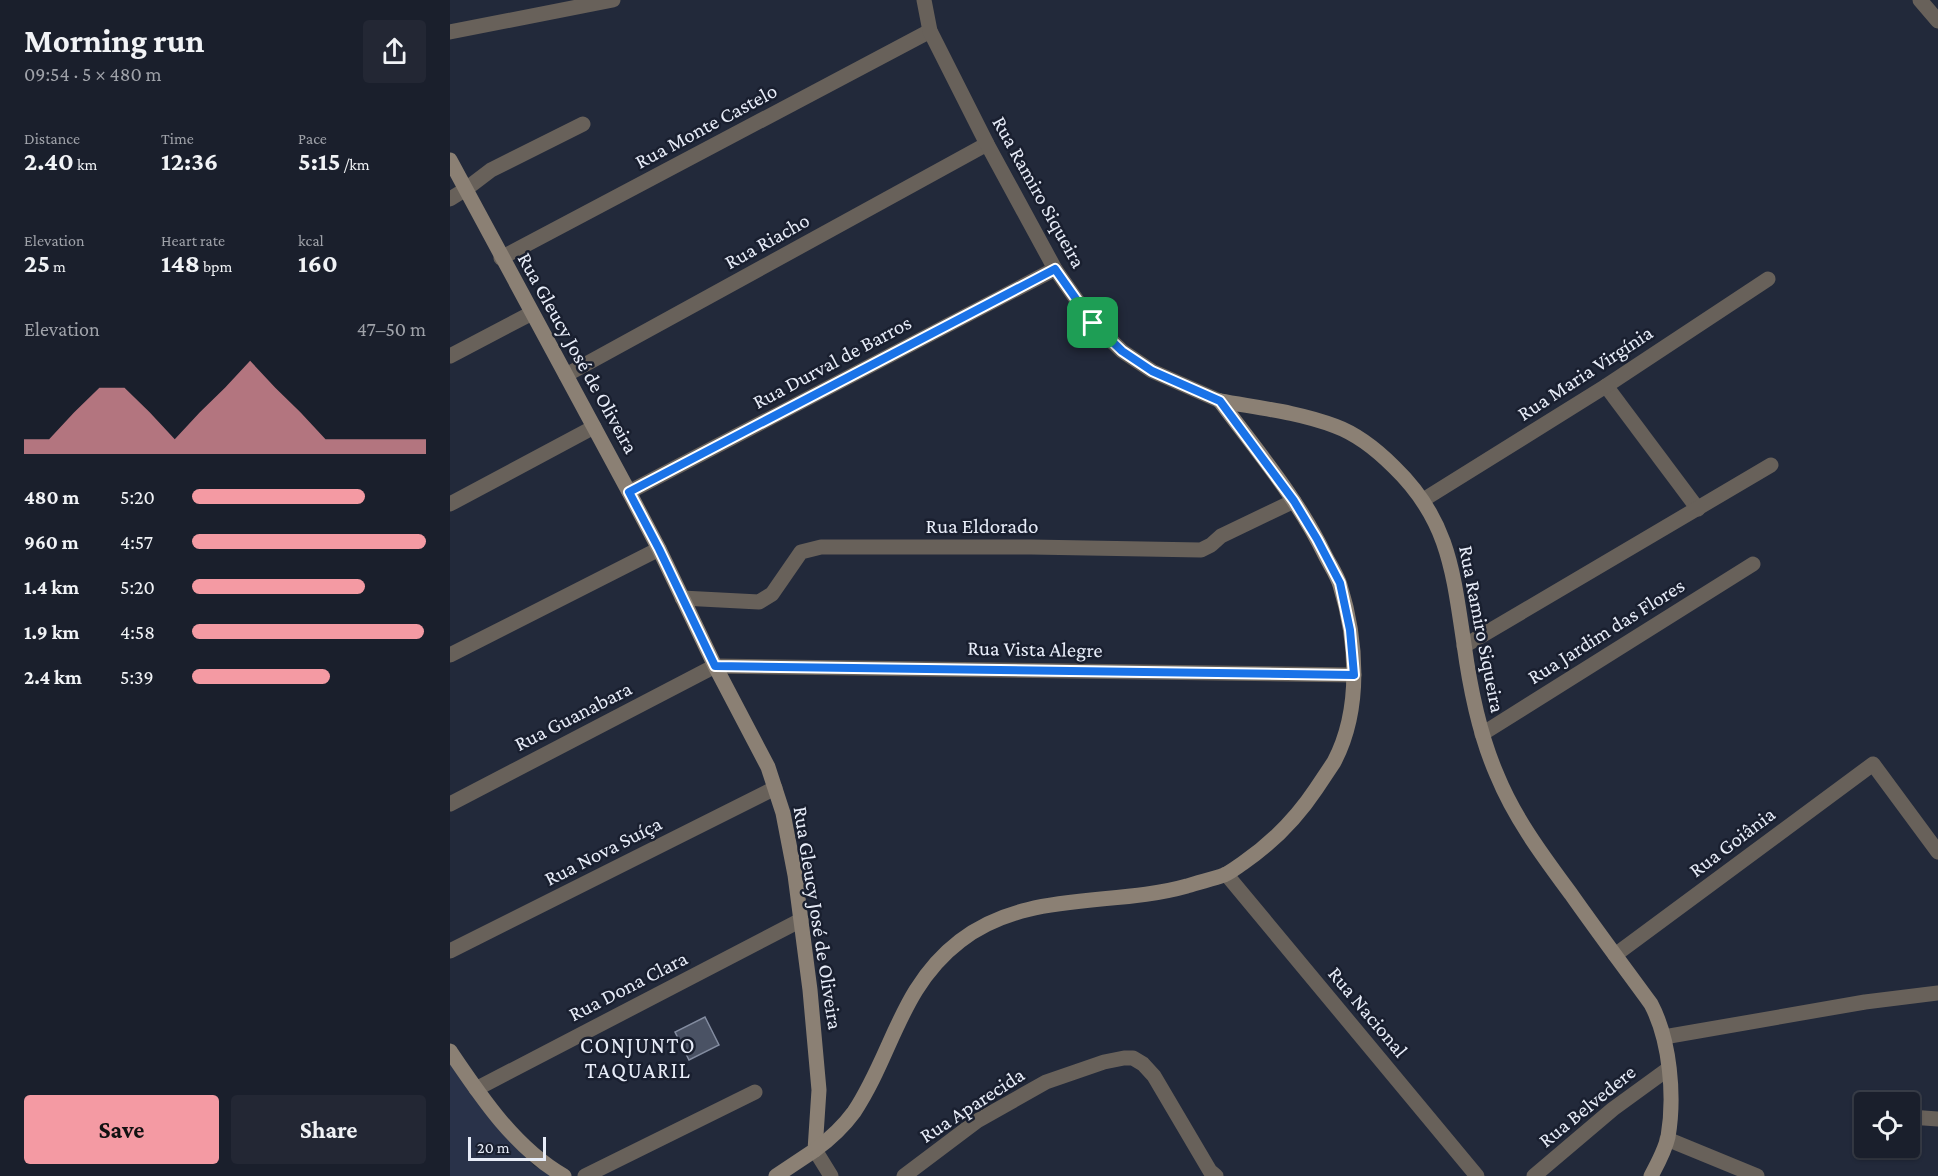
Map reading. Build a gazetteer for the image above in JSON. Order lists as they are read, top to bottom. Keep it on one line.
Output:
{"streets":{"street":["Rua Monte Castelo","Rua Ramiro Siqueira","Rua Riacho","Rua Gleucy José de Oliveira","Rua Durval de Barros","Rua Maria Virgínia","Rua Eldorado","Rua Jardim das Flores","Rua Vista Alegre","Rua Guanabara","Rua Goiânia","Rua Nova Suíça","Rua Dona Clara","Rua Nacional","Rua Aparecida","Rua Belvedere"]},"crossings":[["Rua Monte Castelo","Rua Ramiro Siqueira"],["Rua Monte Castelo","Rua Gleucy José de Oliveira"],["Rua Ramiro Siqueira","Rua Riacho"],["Rua Ramiro Siqueira","Rua Durval de Barros"],["Rua Ramiro Siqueira","Rua Maria Virgínia"],["Rua Ramiro Siqueira","Rua Jardim das Flores"],["Rua Ramiro Siqueira","Rua Goiânia"],["Rua Ramiro Siqueira","Rua Belvedere"],["Rua Riacho","Rua Gleucy José de Oliveira"],["Rua Gleucy José de Oliveira","Rua Durval de Barros"],["Rua Gleucy José de Oliveira","Rua Eldorado"],["Rua Gleucy José de Oliveira","Rua Vista Alegre"],["Rua Gleucy José de Oliveira","Rua Guanabara"],["Rua Gleucy José de Oliveira","Rua Nova Suíça"],["Rua Gleucy José de Oliveira","Rua Dona Clara"],["Rua Vista Alegre","Rua Guanabara"]],"districts":["CONJUNTO TAQUARIL"],"scale_bar":"20 m","page":{"heading":["Morning run","09:54 · 5 × 480 m"],"stats":[["Distance","2.40 km"],["Time","12:36"],["Pace","5:15 /km"],["Elevation","25 m"],["Heart rate","148 bpm"],["kcal","160"]],"chart":["Elevation","47–50 m"],"list":[{"name":"480 m","note":"5:20"},{"name":"960 m","note":"4:57"},{"name":"1.4 km","note":"5:20"},{"name":"1.9 km","note":"4:58"},{"name":"2.4 km","note":"5:39"}],"buttons":["Save","Share"],"scale":"20 m"}}
